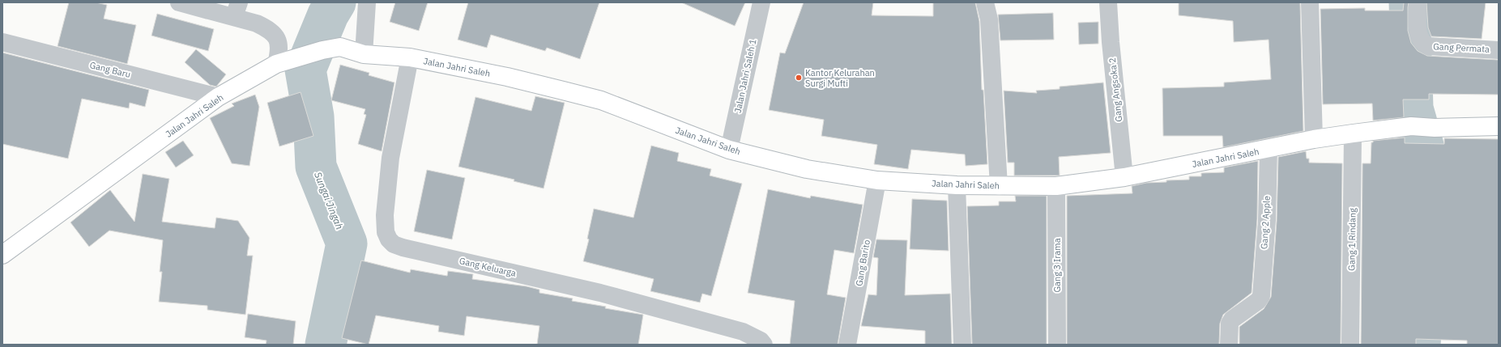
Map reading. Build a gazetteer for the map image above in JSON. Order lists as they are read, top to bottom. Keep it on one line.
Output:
{"streets":{"street":["Gang Permata","Jalan Jahri Saleh","Gang Baru","Jalan Jahri Saleh 1","Gang Angsoka 2","Gang 2 Apple","Gang 1 Rindang","Gang Barito","Gang 3 Irama","Gang Keluarga"]},"crossings":[["Jalan Jahri Saleh","Gang Baru"],["Jalan Jahri Saleh","Jalan Jahri Saleh 1"],["Jalan Jahri Saleh","Gang Angsoka 2"],["Jalan Jahri Saleh","Gang 2 Apple"],["Jalan Jahri Saleh","Gang 1 Rindang"],["Jalan Jahri Saleh","Gang Barito"],["Jalan Jahri Saleh","Gang 3 Irama"],["Jalan Jahri Saleh","Gang Keluarga"]],"water":["Sungai Jingah"],"places":["Kantor Kelurahan Surgi Mufti"]}
